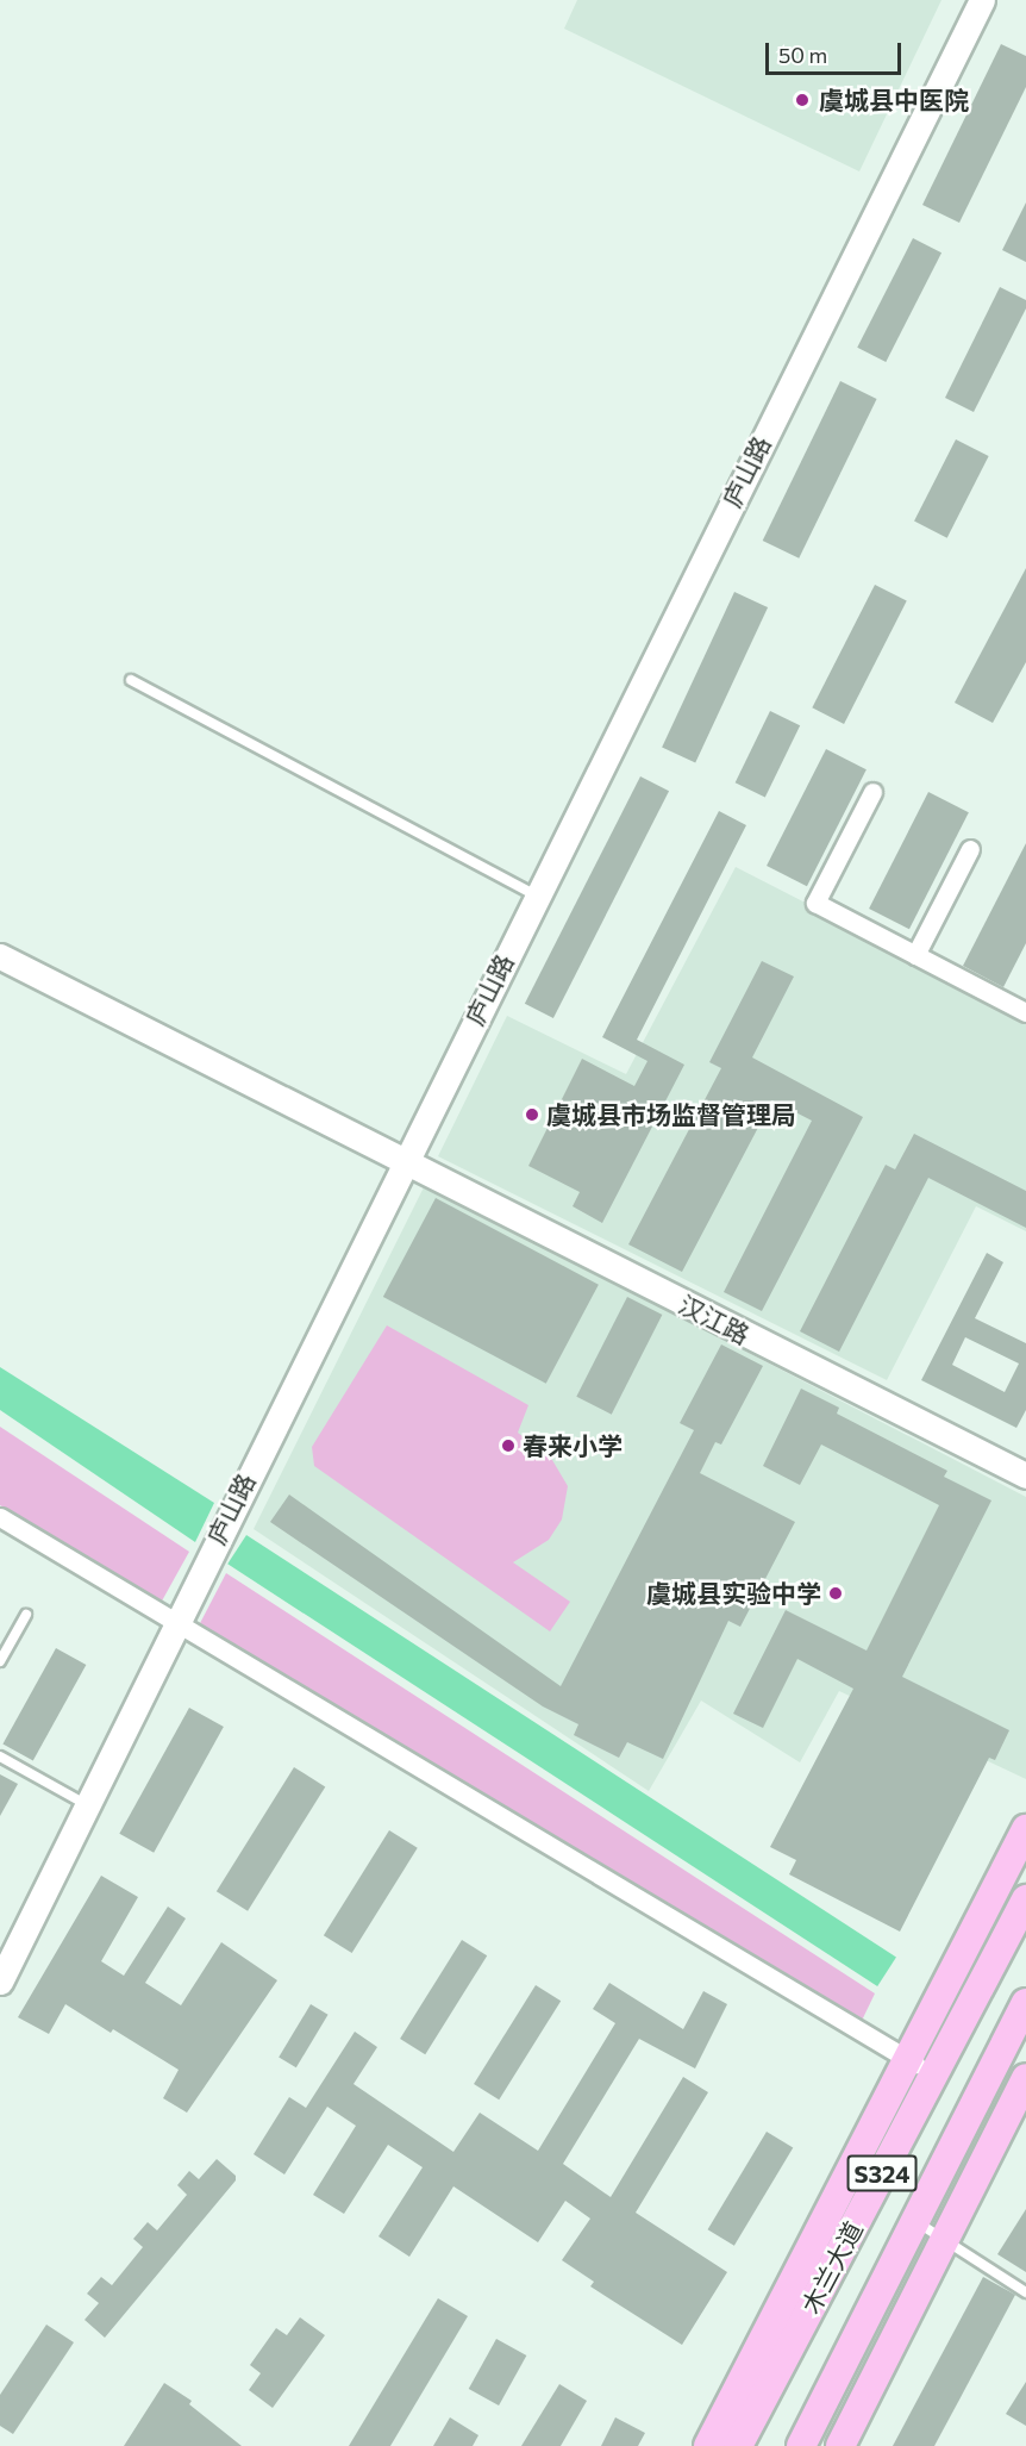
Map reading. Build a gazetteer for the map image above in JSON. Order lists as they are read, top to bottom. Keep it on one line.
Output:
{"streets":{"main road":["S324","木兰大道"],"street":["庐山路","汉江路"]},"crossings":[["庐山路","汉江路"]],"places":["虞城县中医院","虞城县市场监督管理局","春来小学","虞城县实验中学"],"scale_bar":"50 m"}
